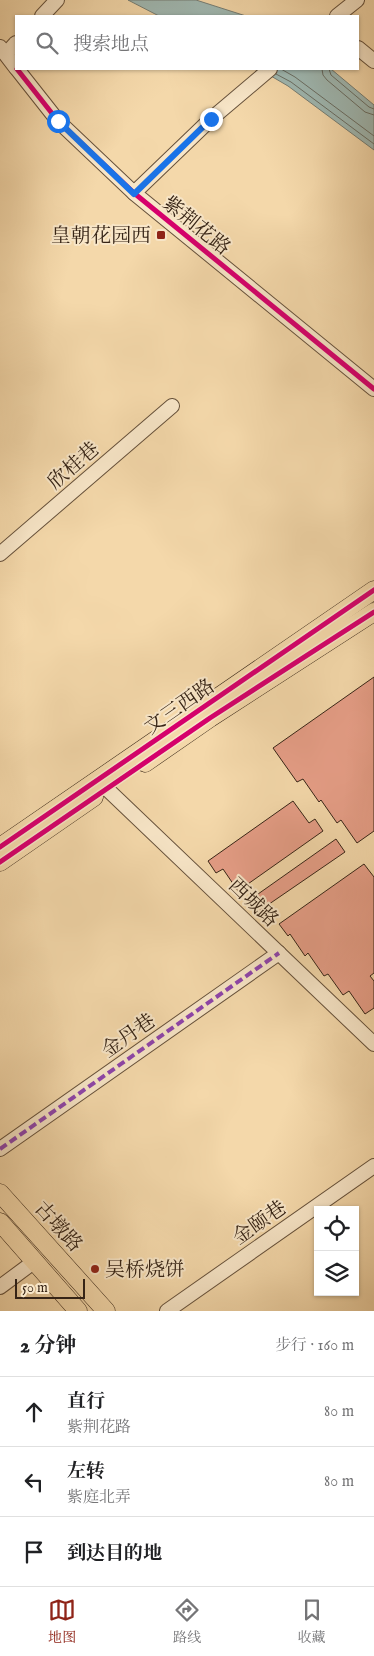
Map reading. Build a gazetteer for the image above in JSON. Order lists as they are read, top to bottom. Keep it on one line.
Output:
{"streets":{"main road":["文三西路","古墩路"],"street":["紫荆花路","欣桂巷","西城路","金丹巷","金颐巷"]},"crossings":[["文三西路","西城路"],["西城路","金丹巷"]],"places":{"transit":["皇朝花园西"],"other":["吴桥烧饼"]},"scale_bar":"50 m","page":{"search":"搜索地点","scale":"50 m","heading":["2 分钟","步行 · 160 m"],"list":[["直行","紫荆花路","80 m"],["左转","紫庭北弄","80 m"],"到达目的地"],"nav":["地图","路线","收藏"]}}
